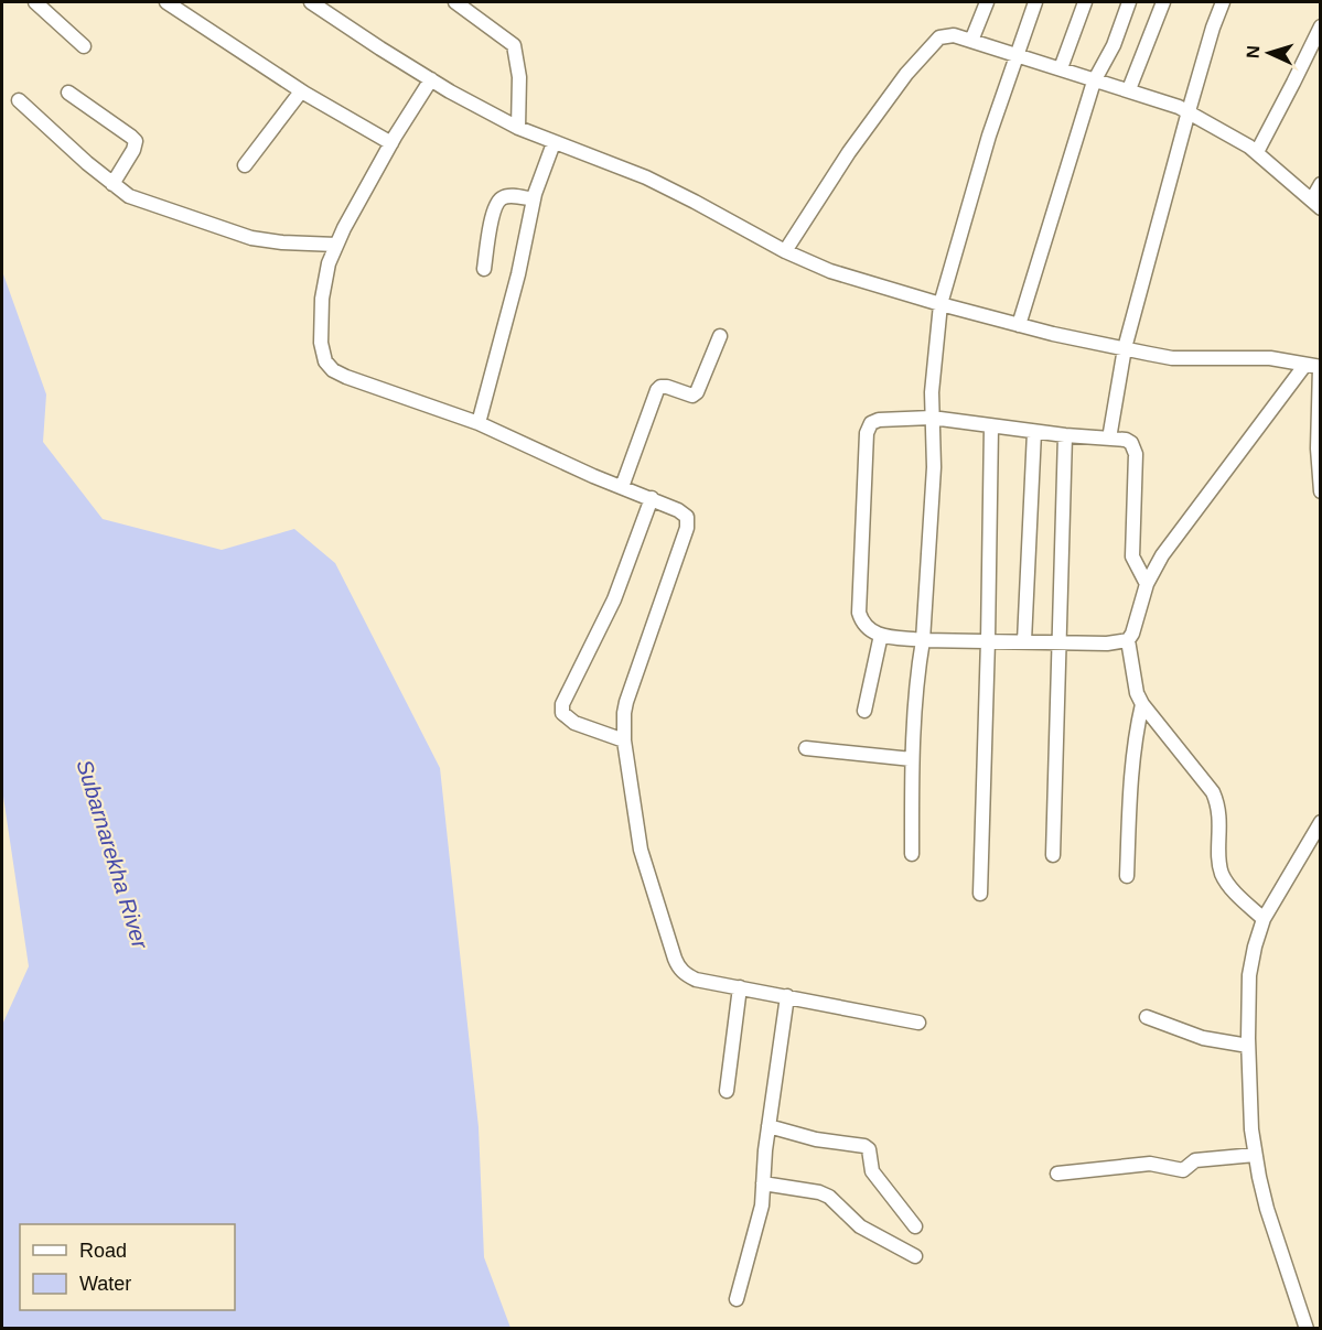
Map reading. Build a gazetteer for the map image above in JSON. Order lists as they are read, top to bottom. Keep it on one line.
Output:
{"water":["Subarnarekha River"],"legend":["Road","Water"],"north":"left"}
